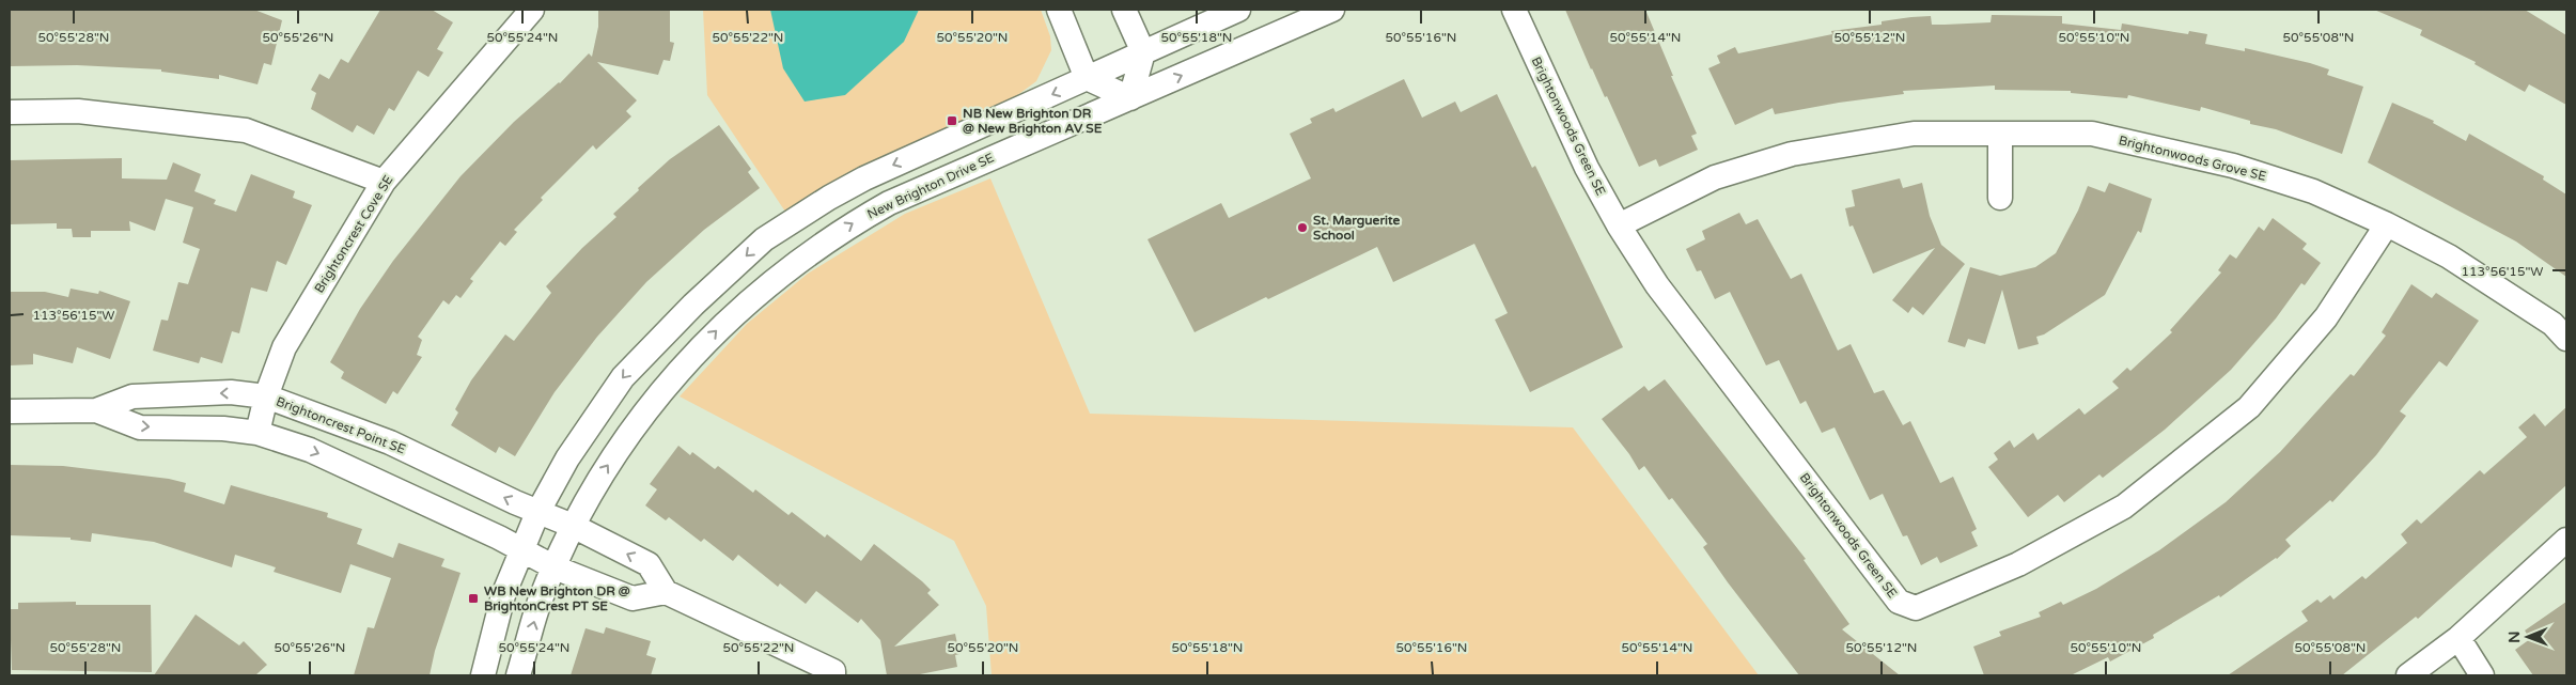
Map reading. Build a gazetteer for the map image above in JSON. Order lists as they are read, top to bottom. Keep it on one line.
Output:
{"streets":{"street":["Brightonwoods Green SE","Brightonwoods Grove SE","New Brighton Drive SE","Brightoncrest Cove SE","Brightoncrest Point SE"]},"crossings":[["Brightonwoods Green SE","Brightonwoods Grove SE"],["New Brighton Drive SE","Brightoncrest Point SE"],["Brightoncrest Cove SE","Brightoncrest Point SE"]],"places":{"transit":["NB New Brighton DR @ New Brighton AV SE","WB New Brighton DR @ BrightonCrest PT SE"],"other":["St. Marguerite School"]},"north":"left","coordinates":["50°55'28\"N","50°55'26\"N","50°55'24\"N","50°55'22\"N","50°55'20\"N","50°55'18\"N","50°55'16\"N","50°55'14\"N","50°55'12\"N","50°55'10\"N","50°55'08\"N","113°56'15\"W"]}
